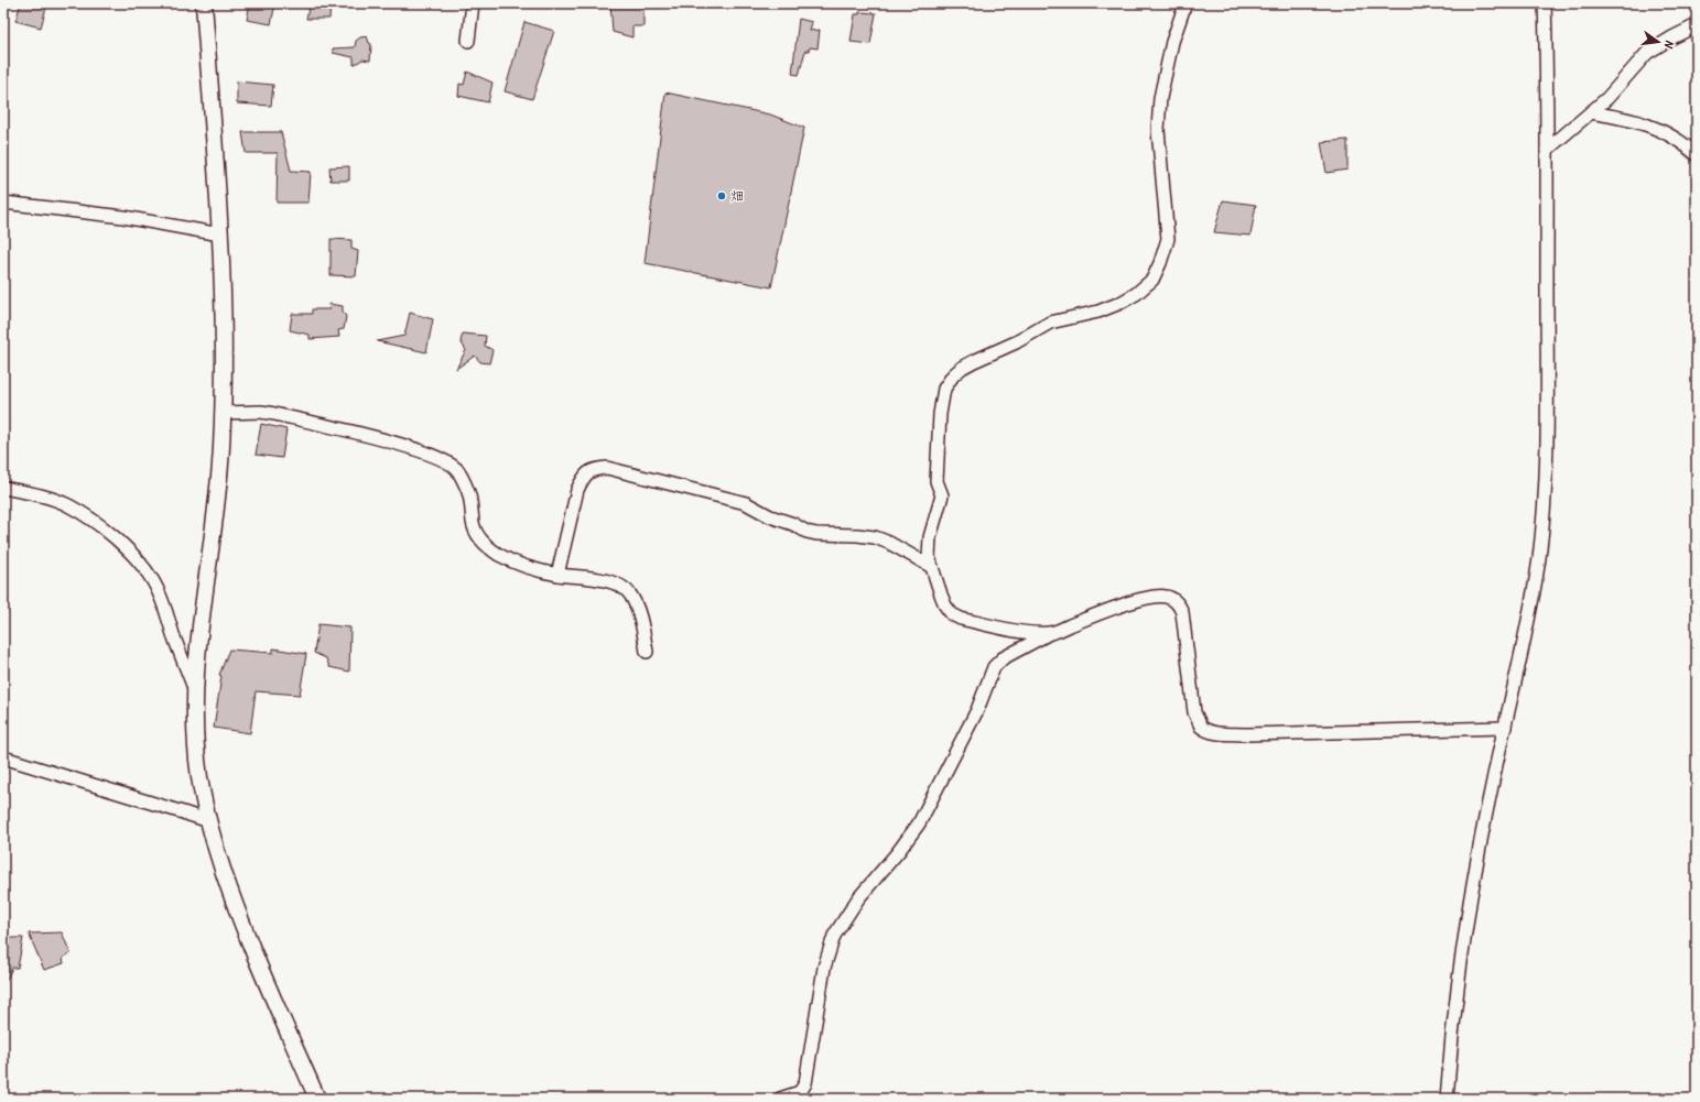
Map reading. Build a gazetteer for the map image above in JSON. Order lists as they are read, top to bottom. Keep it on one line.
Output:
{"places":["畑"],"north":"right"}
